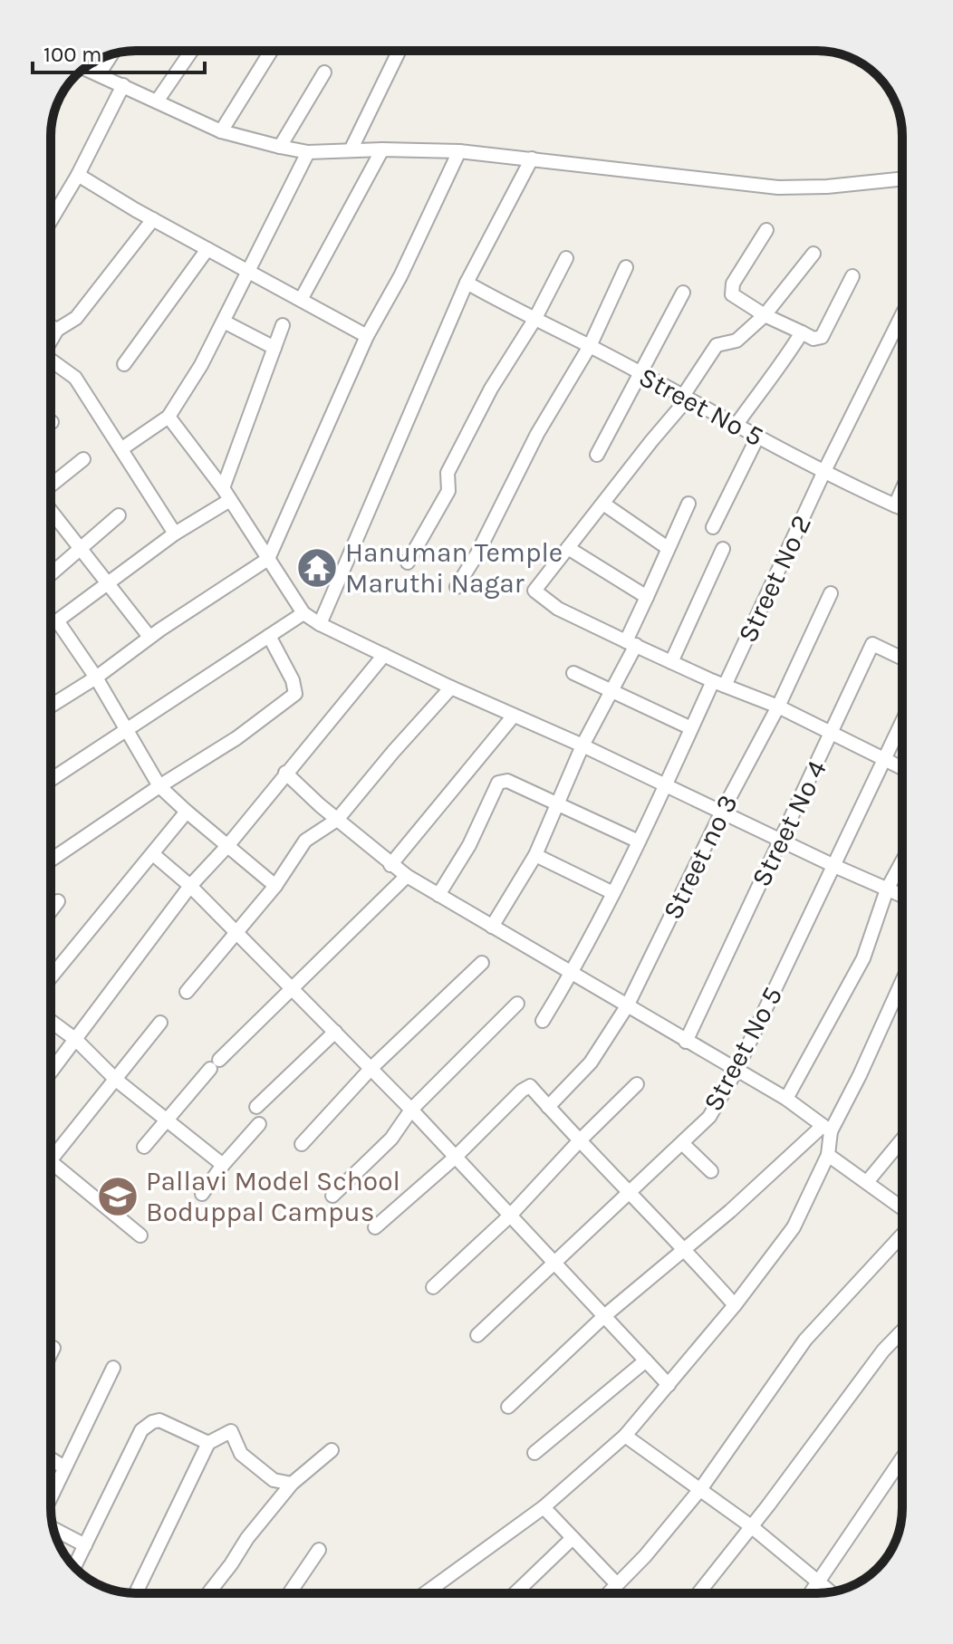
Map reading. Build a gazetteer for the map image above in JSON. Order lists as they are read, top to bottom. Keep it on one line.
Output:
{"streets":{"street":["Street No 5","Street No 2","Street No 4","Street no 3"]},"crossings":[["Street No 5","Street No 2"]],"places":{"temple":["Hanuman Temple Maruthi Nagar"],"school or university":["Pallavi Model School Boduppal Campus"]},"scale_bar":"100 m"}
